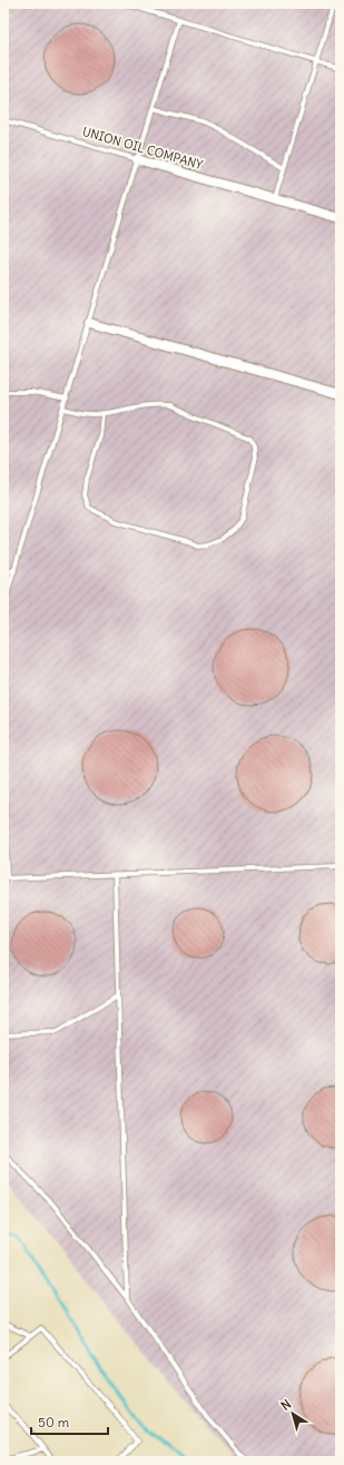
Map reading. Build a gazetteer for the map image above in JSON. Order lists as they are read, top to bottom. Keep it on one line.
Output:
{"streets":{"street":["UNION OIL COMPANY"]},"scale_bar":"50 m","north":"top left"}
